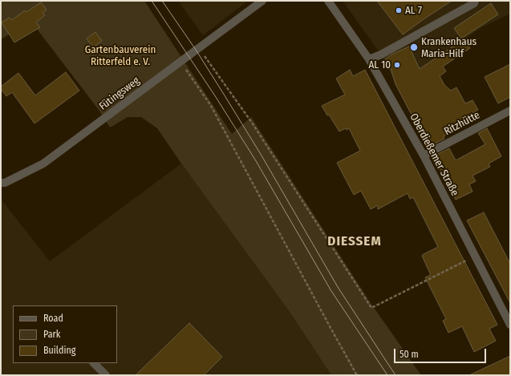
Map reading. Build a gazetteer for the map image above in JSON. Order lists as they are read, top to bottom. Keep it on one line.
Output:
{"streets":{"street":["Fütingsweg","Ritzhütte","Oberdießemer Straße"]},"crossings":[["Ritzhütte","Oberdießemer Straße"]],"districts":["DIESSEM"],"parks":["Gartenbauverein Ritterfeld e. V."],"places":["AL 7","Krankenhaus Maria-Hilf","AL 10"],"legend":["Road","Park","Building"],"scale_bar":"50 m"}
